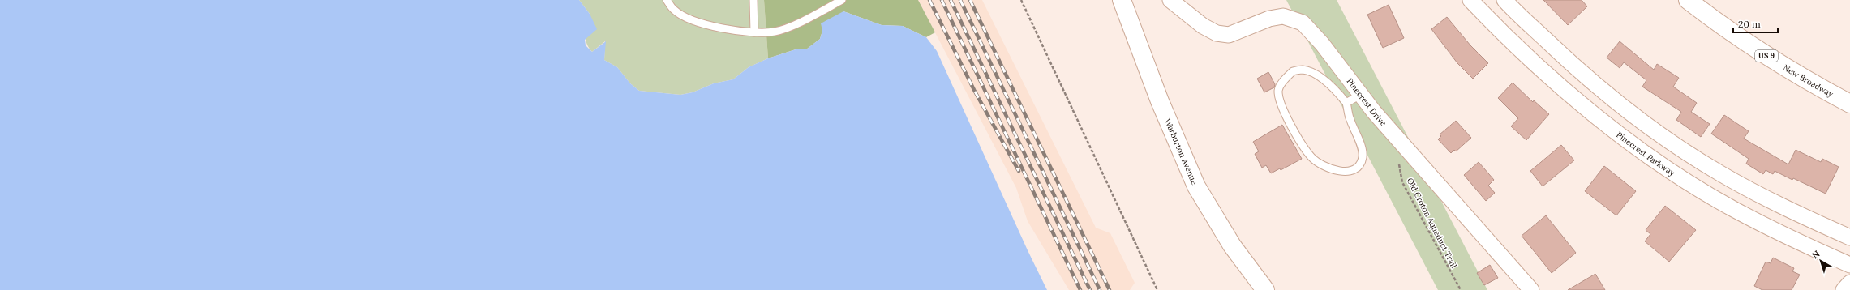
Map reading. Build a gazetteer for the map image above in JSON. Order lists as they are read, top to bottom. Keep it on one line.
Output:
{"streets":{"street":["US 9","New Broadway","Pinecrest Drive","Warburton Avenue","Pinecrest Parkway"],"path":["Old Croton Aqueduct Trail"]},"crossings":[["Pinecrest Drive","Old Croton Aqueduct Trail"]],"scale_bar":"20 m","north":"top left"}
